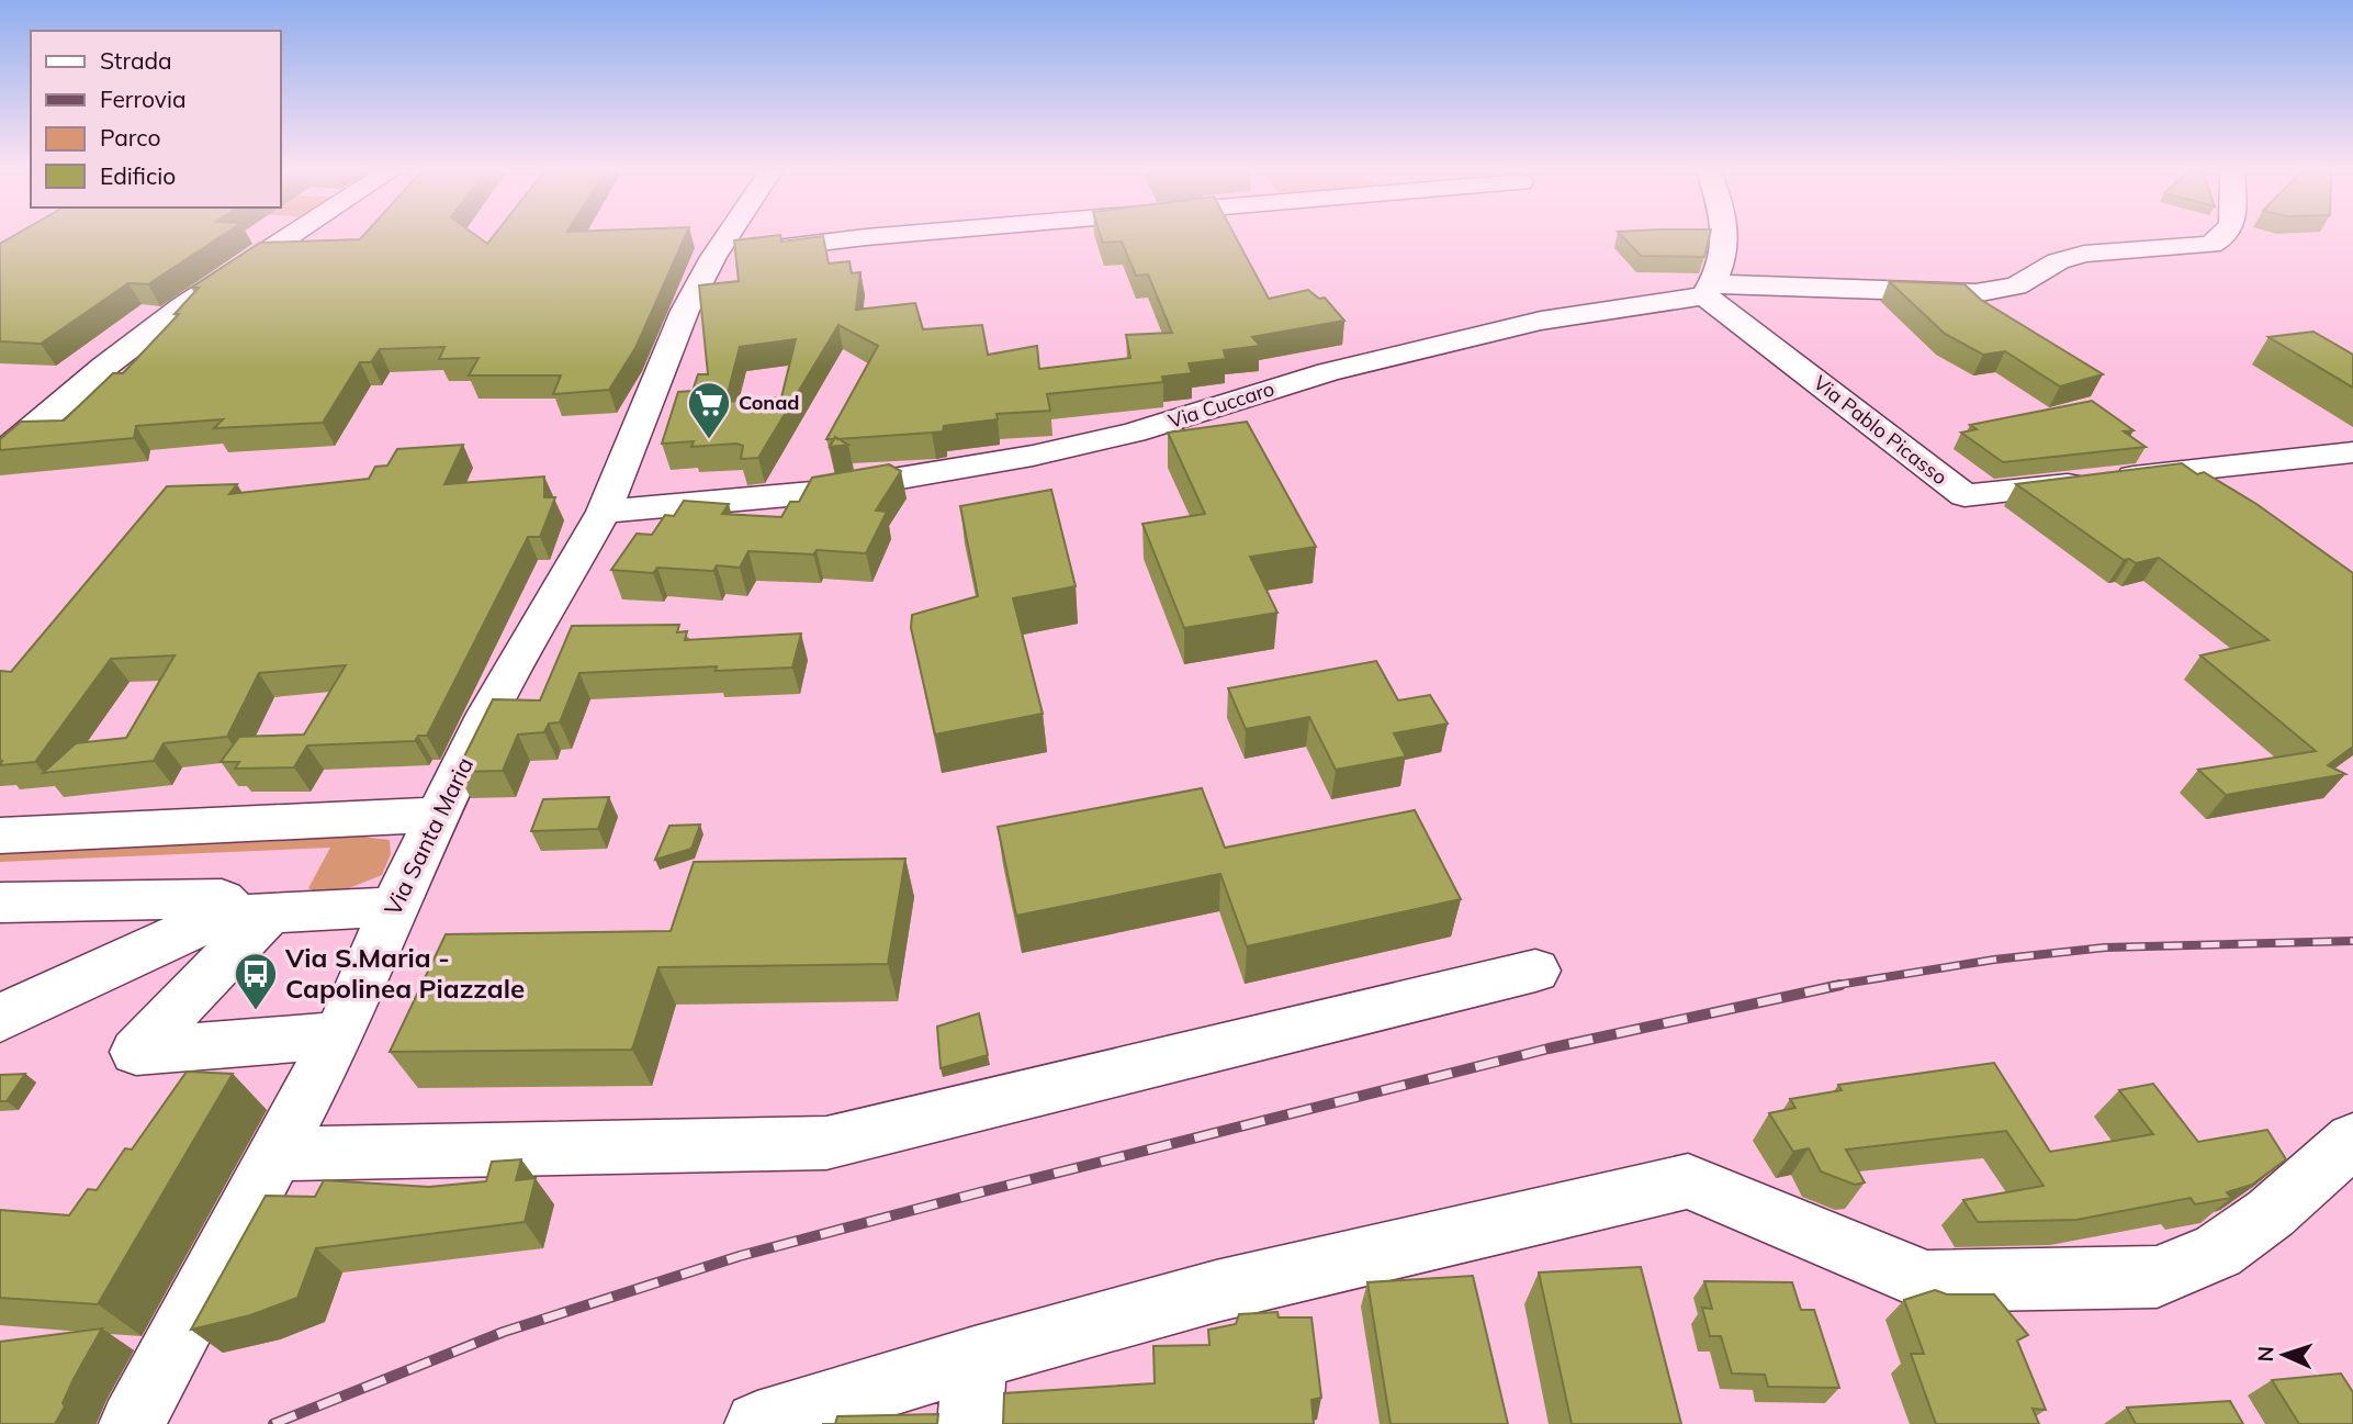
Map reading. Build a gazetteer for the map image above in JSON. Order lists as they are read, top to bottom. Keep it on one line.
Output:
{"streets":{"street":["Via Cuccaro","Via Pablo Picasso","Via Santa Maria"]},"crossings":[["Via Cuccaro","Via Pablo Picasso"],["Via Cuccaro","Via Santa Maria"]],"places":{"supermarket":["Conad"],"bus stop":["Via S.Maria - Capolinea Piazzale"]},"legend":["Strada","Ferrovia","Parco","Edificio"],"north":"left"}
